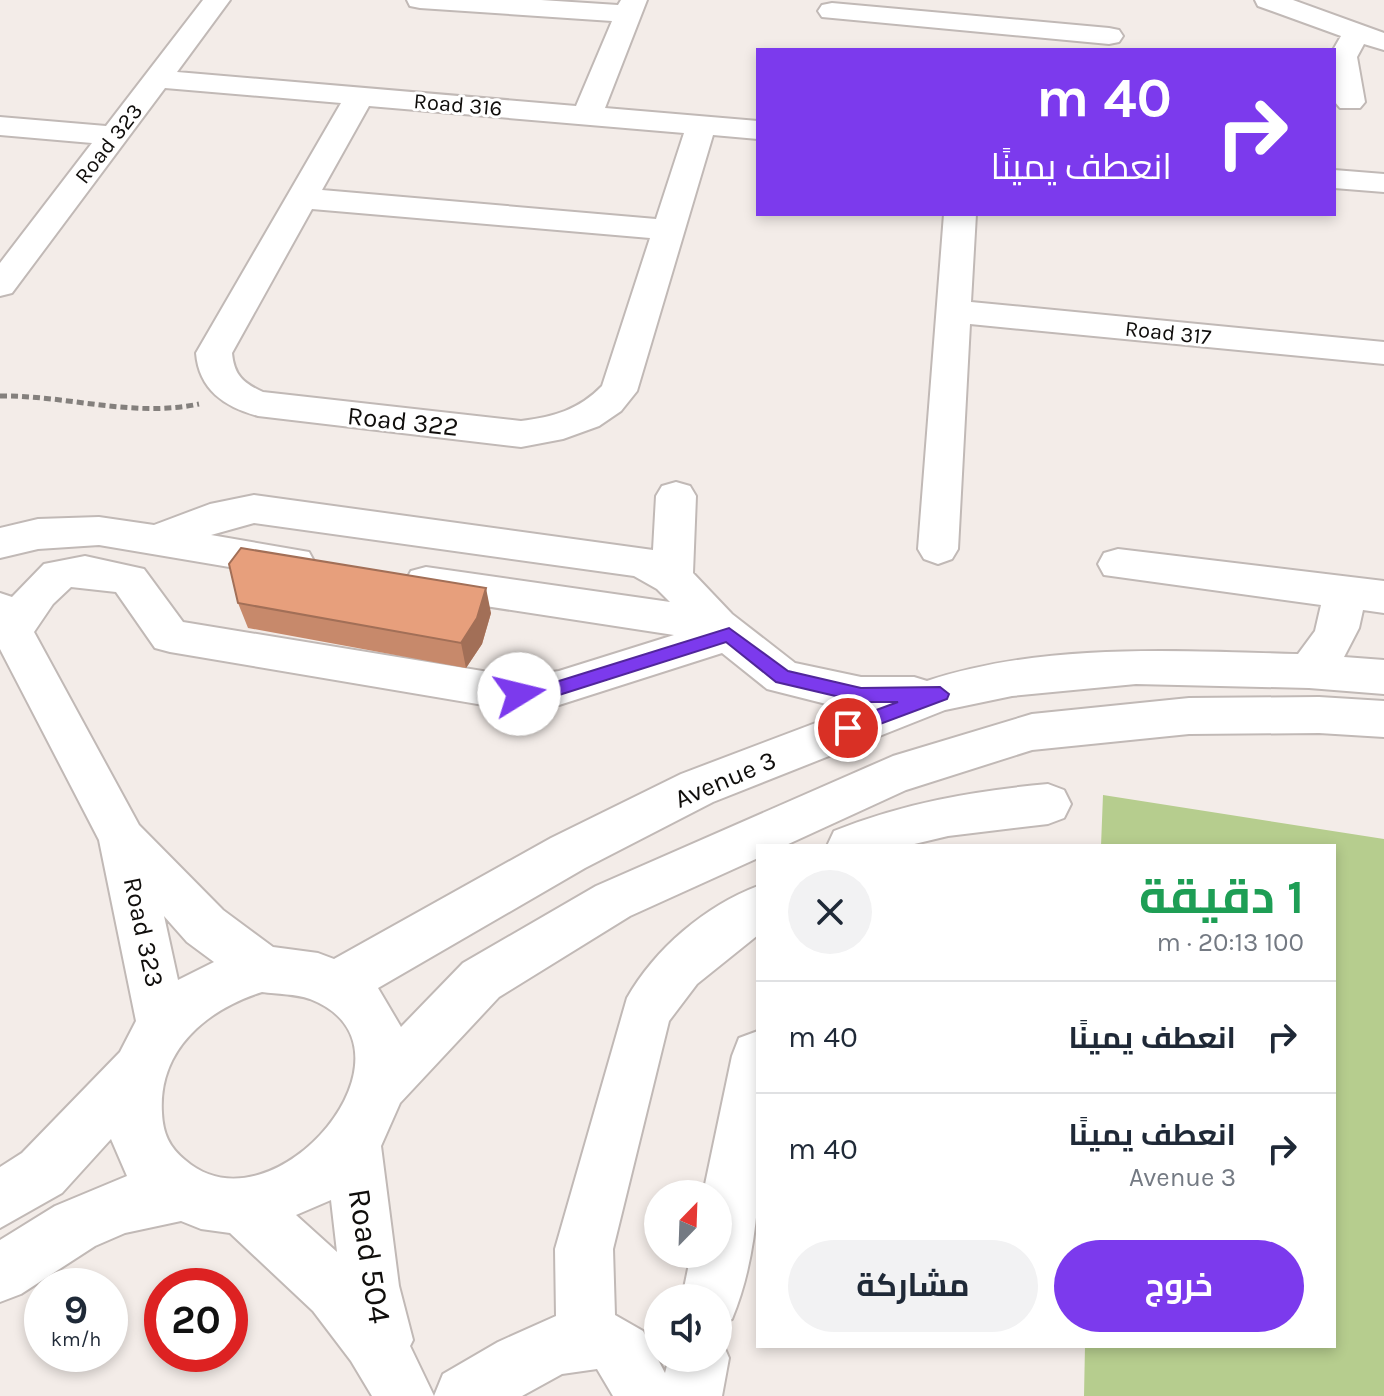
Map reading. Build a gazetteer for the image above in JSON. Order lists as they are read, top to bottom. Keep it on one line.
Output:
{"streets":{"street":["Road 316","Road 323","Road 317","Road 322","Avenue 3","Road 504"]},"crossings":[["Road 316","Road 323"],["Road 316","Road 322"],["Road 323","Avenue 3"],["Road 323","Road 504"],["Avenue 3","Road 504"]],"north":"top right","page":{"turn":["40 m","انعطف يمينًا"],"heading":["1 دقيقة","100 m · 20:13"],"list":[{"name":"انعطف يمينًا","value":"40 m"},{"name":"انعطف يمينًا","note":"Avenue 3","value":"40 m"}],"buttons":["خروج","مشاركة"],"speed":"9 km/h","limit":"20"}}
